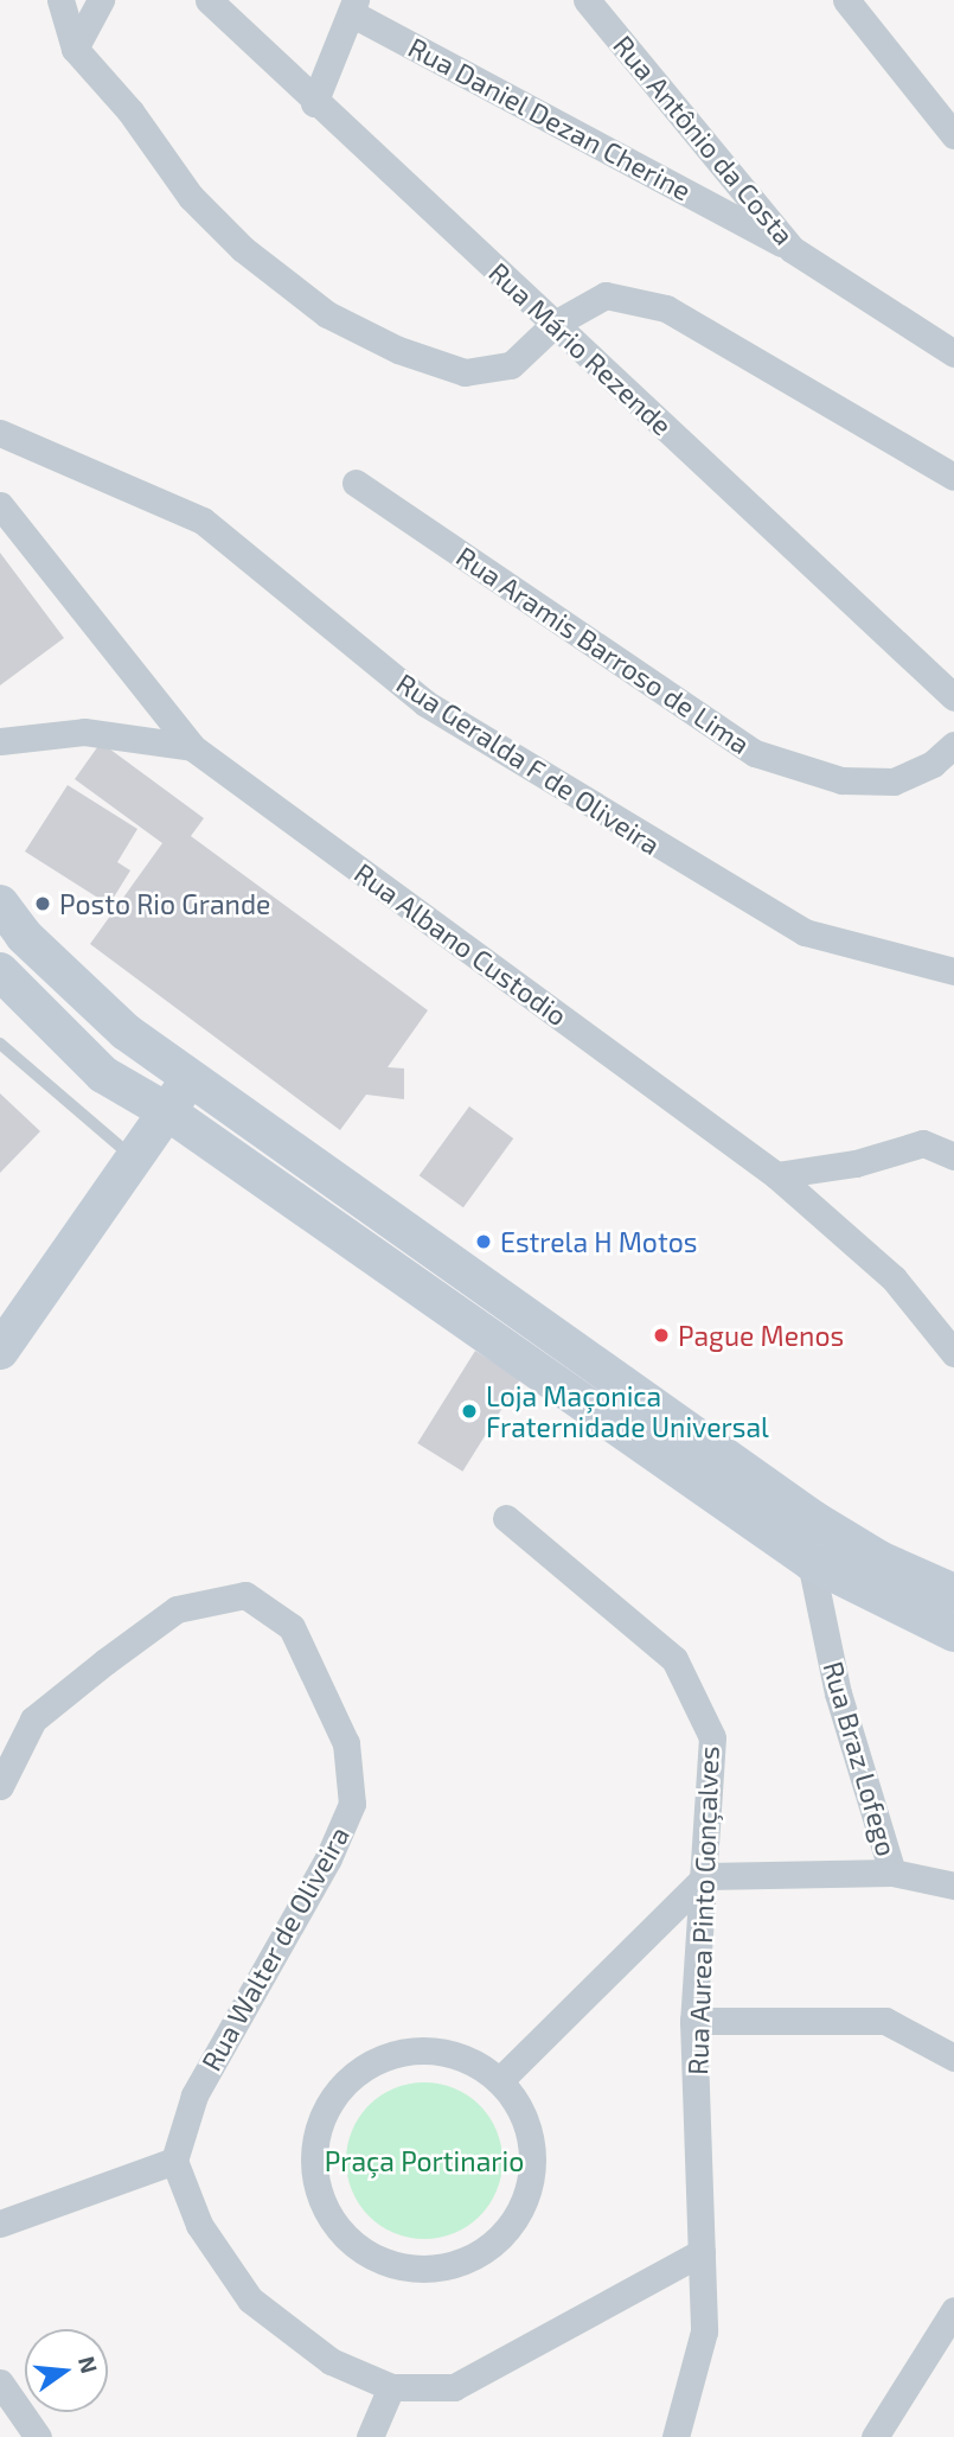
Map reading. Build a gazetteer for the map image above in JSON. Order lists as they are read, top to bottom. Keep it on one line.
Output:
{"streets":{"street":["Rua Daniel Dezan Cherine","Rua Antônio da Costa","Rua Mário Rezende","Rua Aramis Barroso de Lima","Rua Geralda F de Oliveira","Rua Albano Custodio","Rua Braz Lofego","Rua Aurea Pinto Gonçalves","Rua Walter de Oliveira"]},"crossings":[["Rua Daniel Dezan Cherine","Rua Antônio da Costa"],["Rua Braz Lofego","Rua Aurea Pinto Gonçalves"]],"parks":["Praça Portinario"],"places":["Posto Rio Grande","Estrela H Motos","Pague Menos","Loja Maçonica Fraternidade Universal"],"north":"right"}
